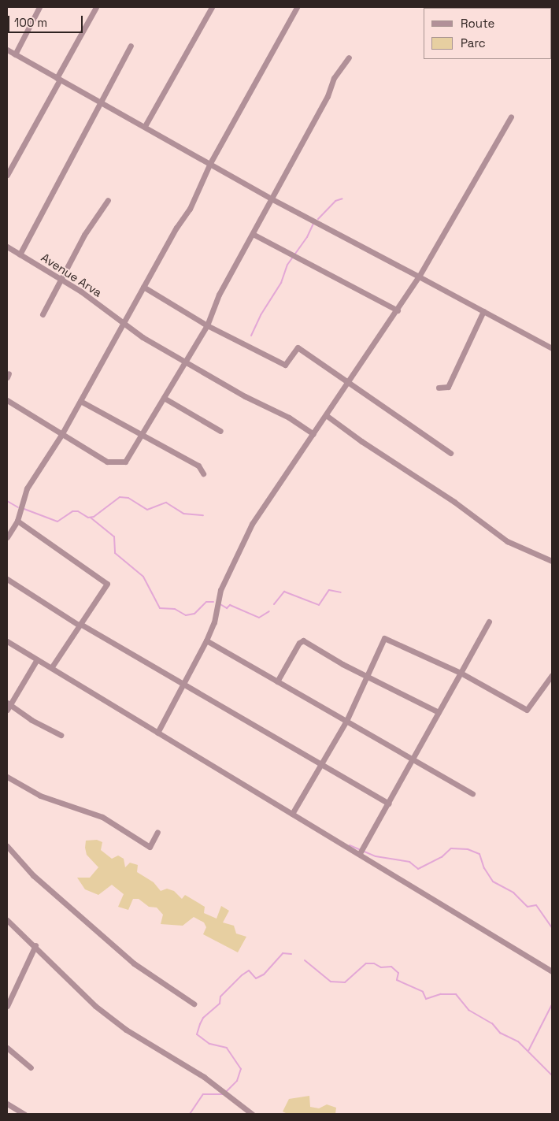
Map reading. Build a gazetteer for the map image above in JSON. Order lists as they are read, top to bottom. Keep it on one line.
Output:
{"streets":{"street":["Avenue Arva"]},"legend":["Route","Parc"],"scale_bar":"100 m"}
